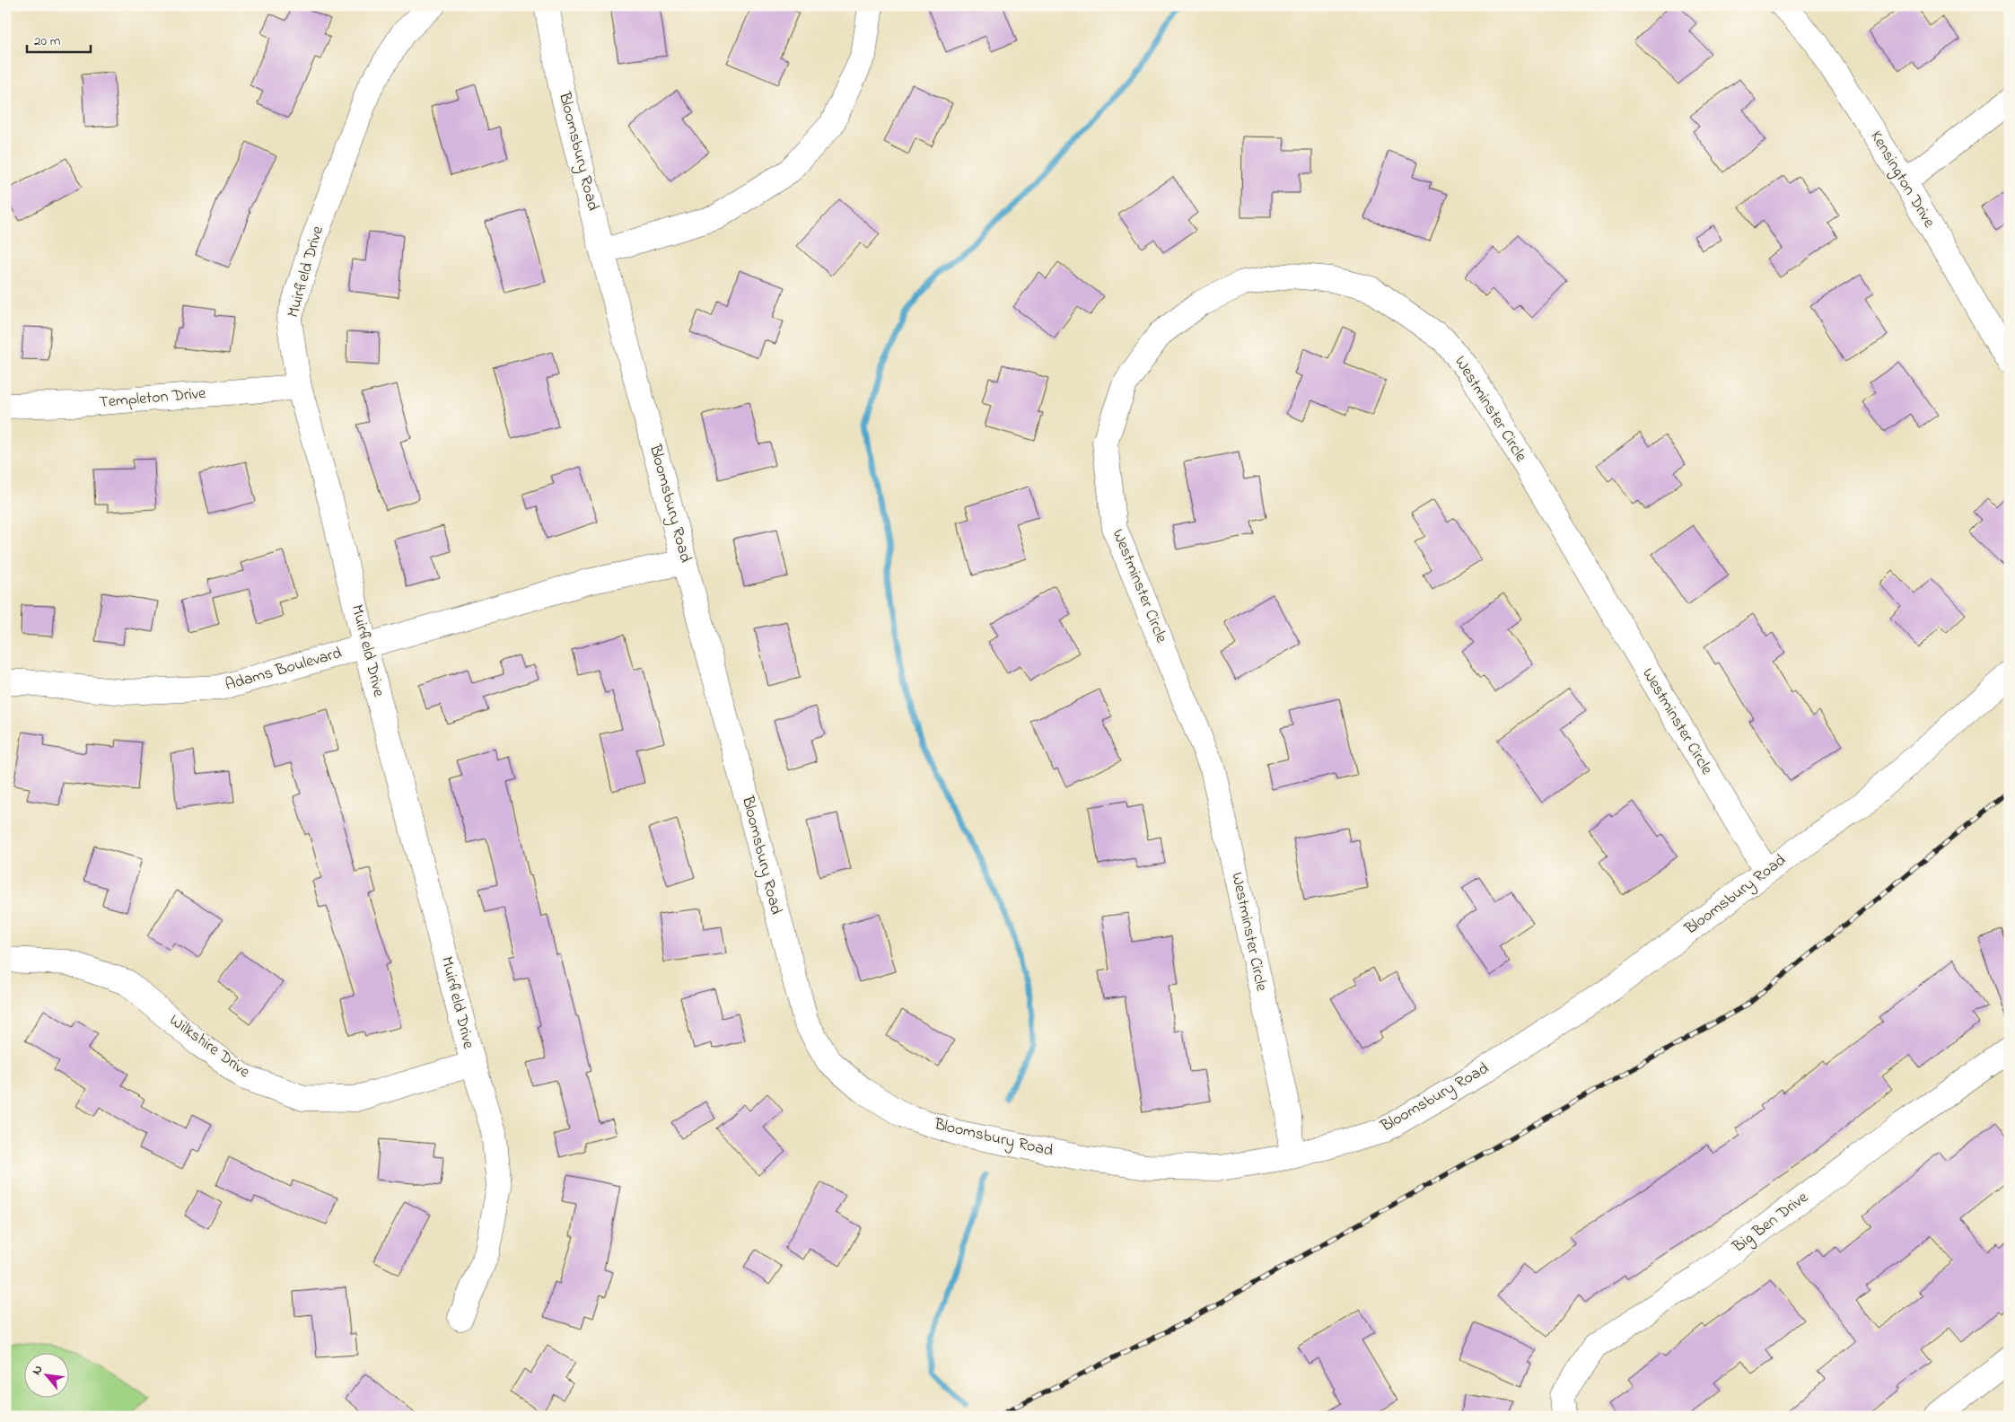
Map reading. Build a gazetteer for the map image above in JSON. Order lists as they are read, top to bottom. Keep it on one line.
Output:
{"streets":{"street":["Bloomsbury Road","Kensington Drive","Muirfield Drive","Templeton Drive","Westminster Circle","Adams Boulevard","Wilkshire Drive","Big Ben Drive"]},"crossings":[["Bloomsbury Road","Westminster Circle"],["Bloomsbury Road","Adams Boulevard"],["Muirfield Drive","Templeton Drive"],["Muirfield Drive","Adams Boulevard"],["Muirfield Drive","Wilkshire Drive"]],"scale_bar":"20 m","north":"top left"}
